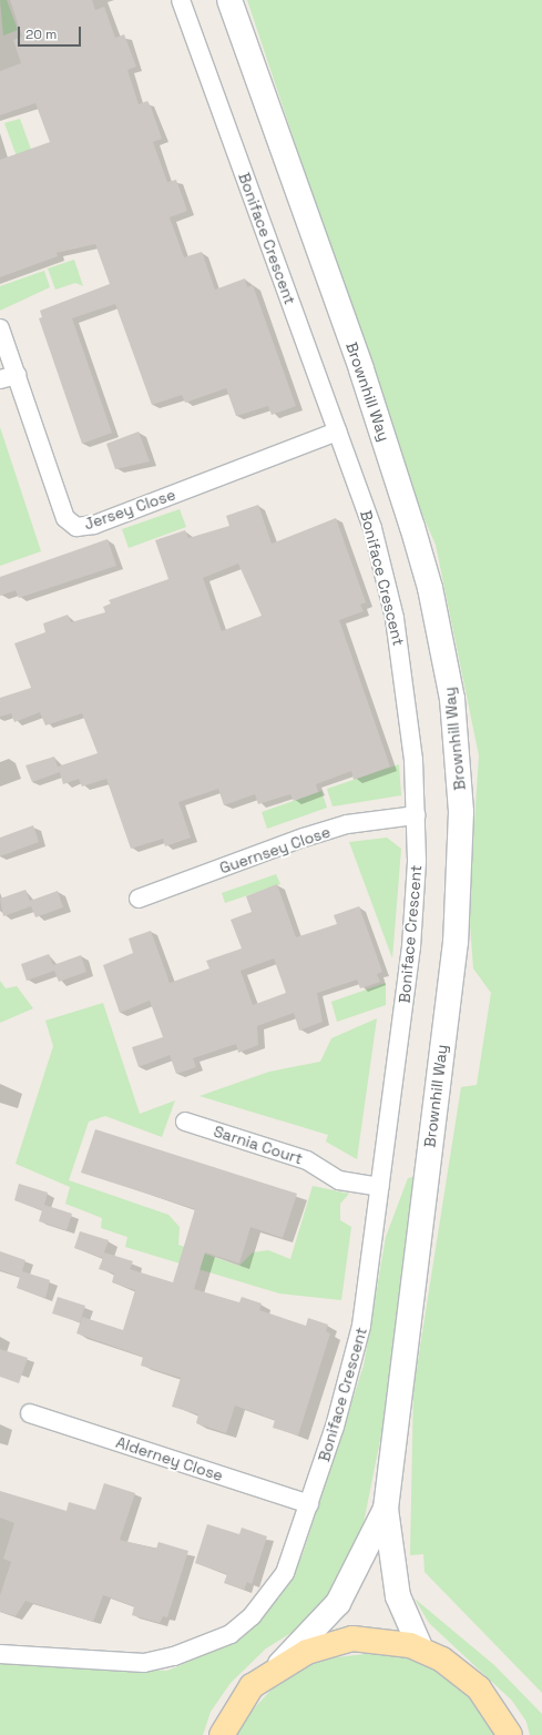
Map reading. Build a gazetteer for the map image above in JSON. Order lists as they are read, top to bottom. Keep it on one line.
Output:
{"streets":{"street":["Boniface Crescent","Brownhill Way","Jersey Close","Guernsey Close","Sarnia Court","Alderney Close"]},"crossings":[["Boniface Crescent","Jersey Close"],["Boniface Crescent","Guernsey Close"],["Boniface Crescent","Sarnia Court"],["Boniface Crescent","Alderney Close"]],"scale_bar":"20 m"}
